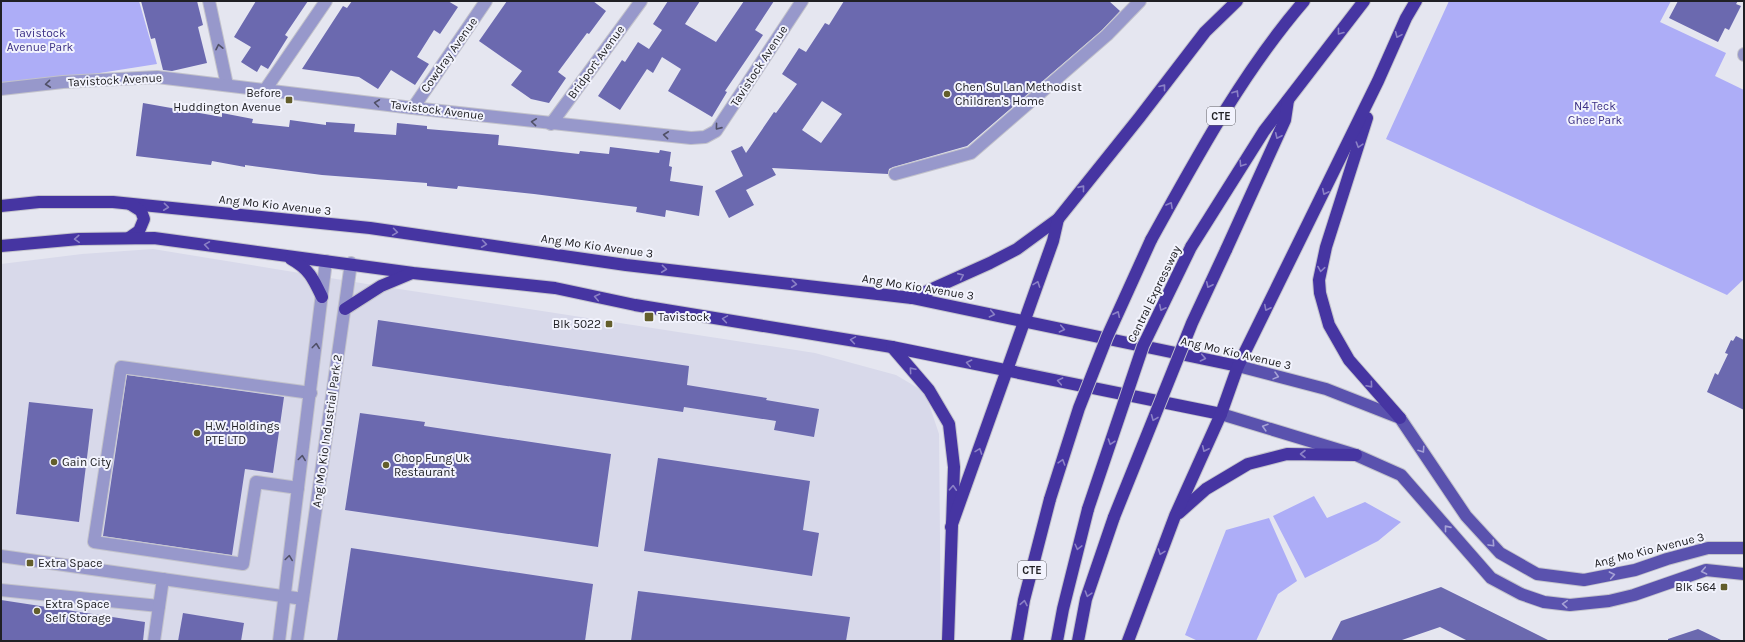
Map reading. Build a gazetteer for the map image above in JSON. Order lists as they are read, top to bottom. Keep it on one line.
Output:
{"streets":{"highway":["CTE","Ang Mo Kio Avenue 3","Central Expressway"],"street":["Cowdray Avenue","Bridport Avenue","Tavistock Avenue","Ang Mo Kio Industrial Park 2"]},"crossings":[["Cowdray Avenue","Tavistock Avenue"],["Bridport Avenue","Tavistock Avenue"]],"one_way":["Tavistock Avenue"],"parks":["Tavistock Avenue Park","N4 Teck Ghee Park"],"places":{"other":["Chen Su Lan Methodist Children's Home","H.W. Holdings PTE LTD","Gain City","Chop Fung Uk Restaurant","Extra Space Self Storage"],"transit":["Before Huddington Avenue","Tavistock","Blk 5022","Extra Space","Blk 564"]}}
